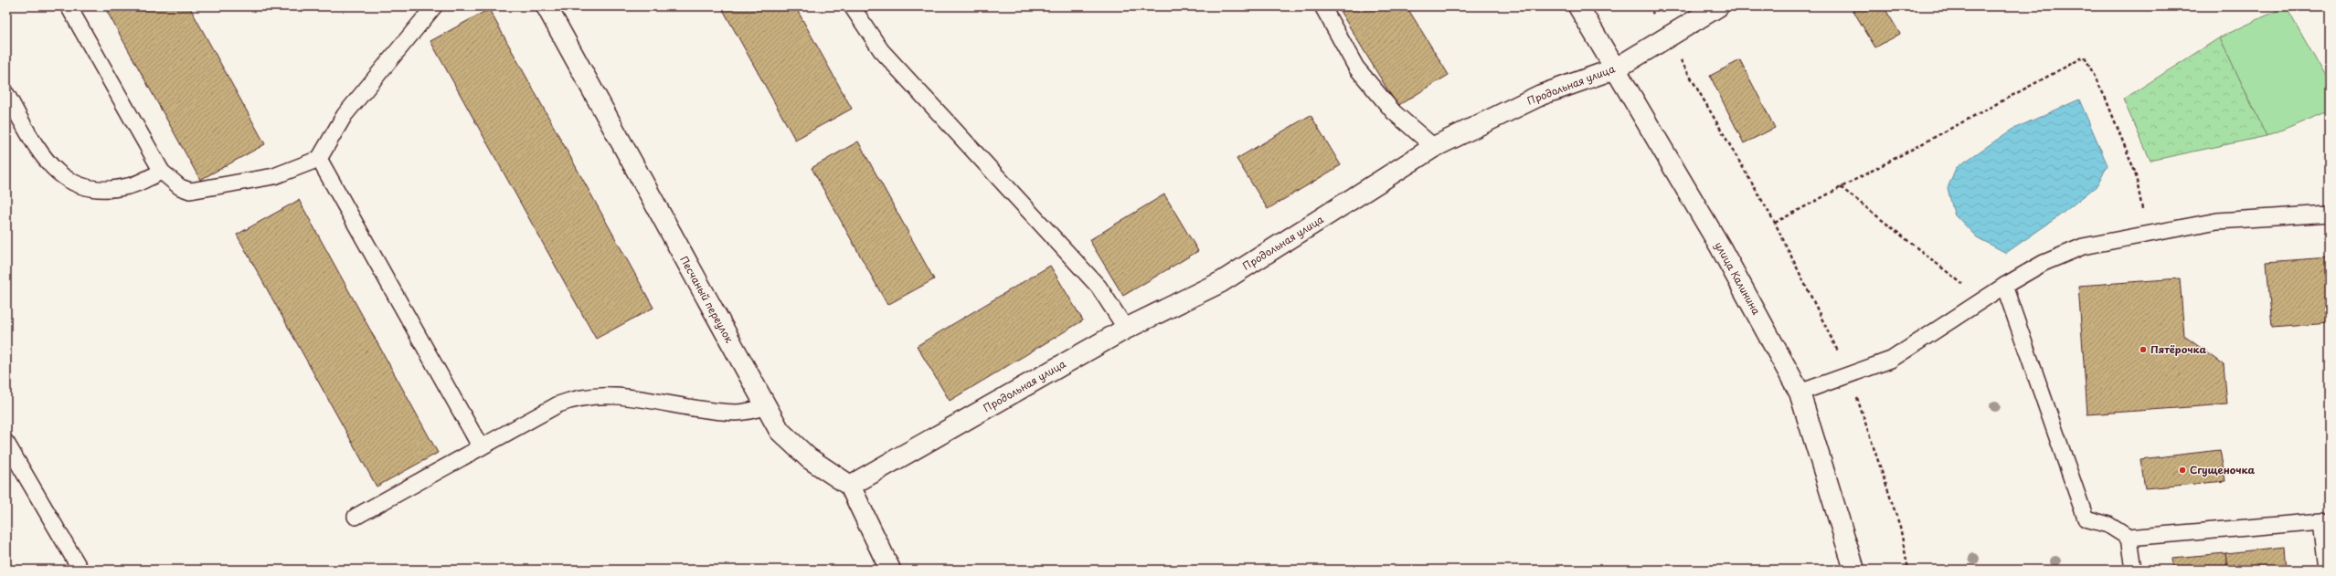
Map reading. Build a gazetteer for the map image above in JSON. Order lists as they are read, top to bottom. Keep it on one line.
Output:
{"streets":{"street":["Продольная улица","улица Калинина","Песчаный переулок"]},"crossings":[["Продольная улица","улица Калинина"],["Продольная улица","Песчаный переулок"]],"places":["Пятёрочка","Сгущеночка"]}
